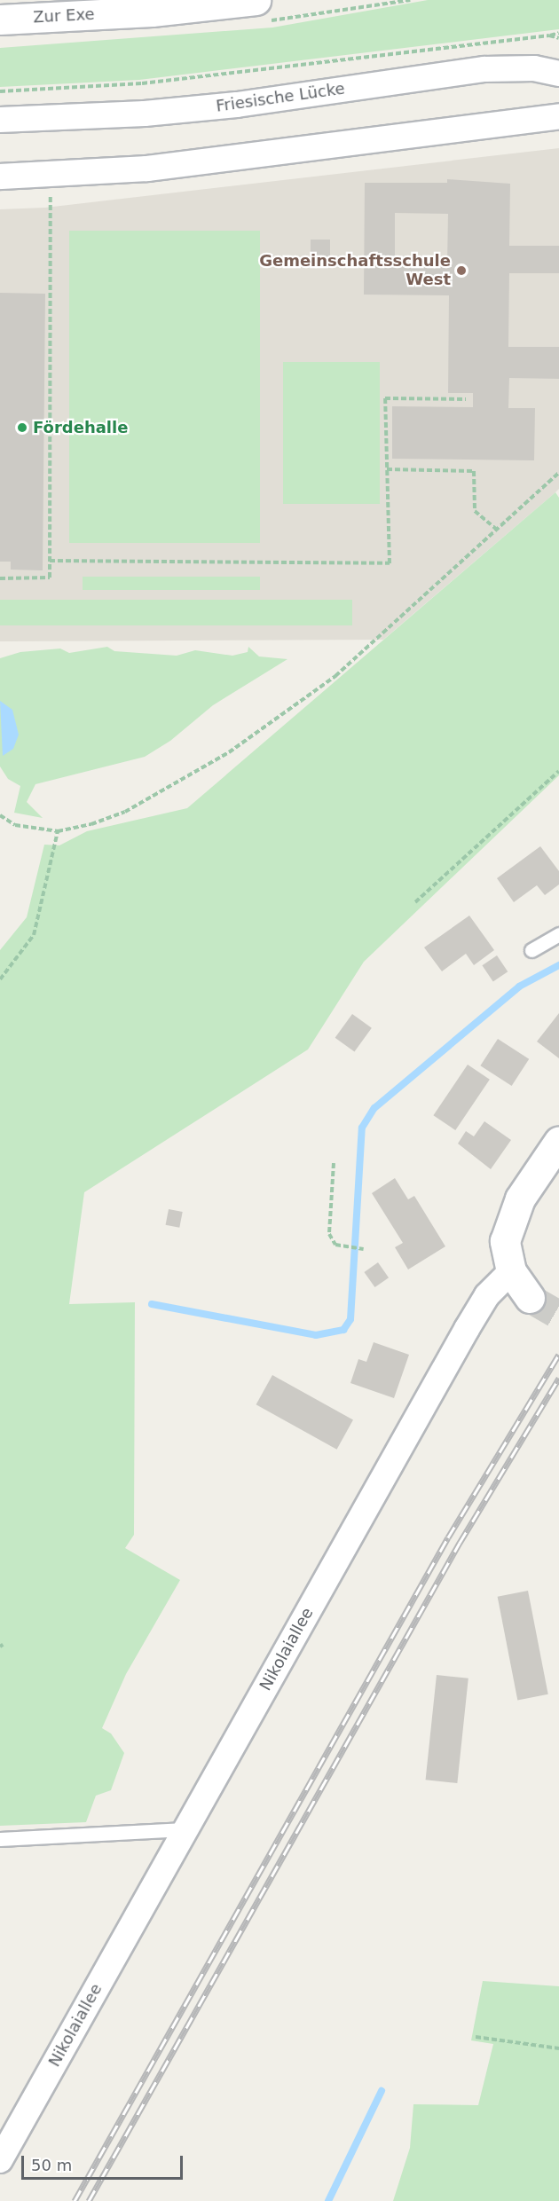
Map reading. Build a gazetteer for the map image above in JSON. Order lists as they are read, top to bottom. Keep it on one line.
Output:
{"streets":{"main road":["Zur Exe"],"street":["Friesische Lücke","Nikolaiallee"]},"places":["Gemeinschaftsschule West","Fördehalle"],"scale_bar":"50 m"}
